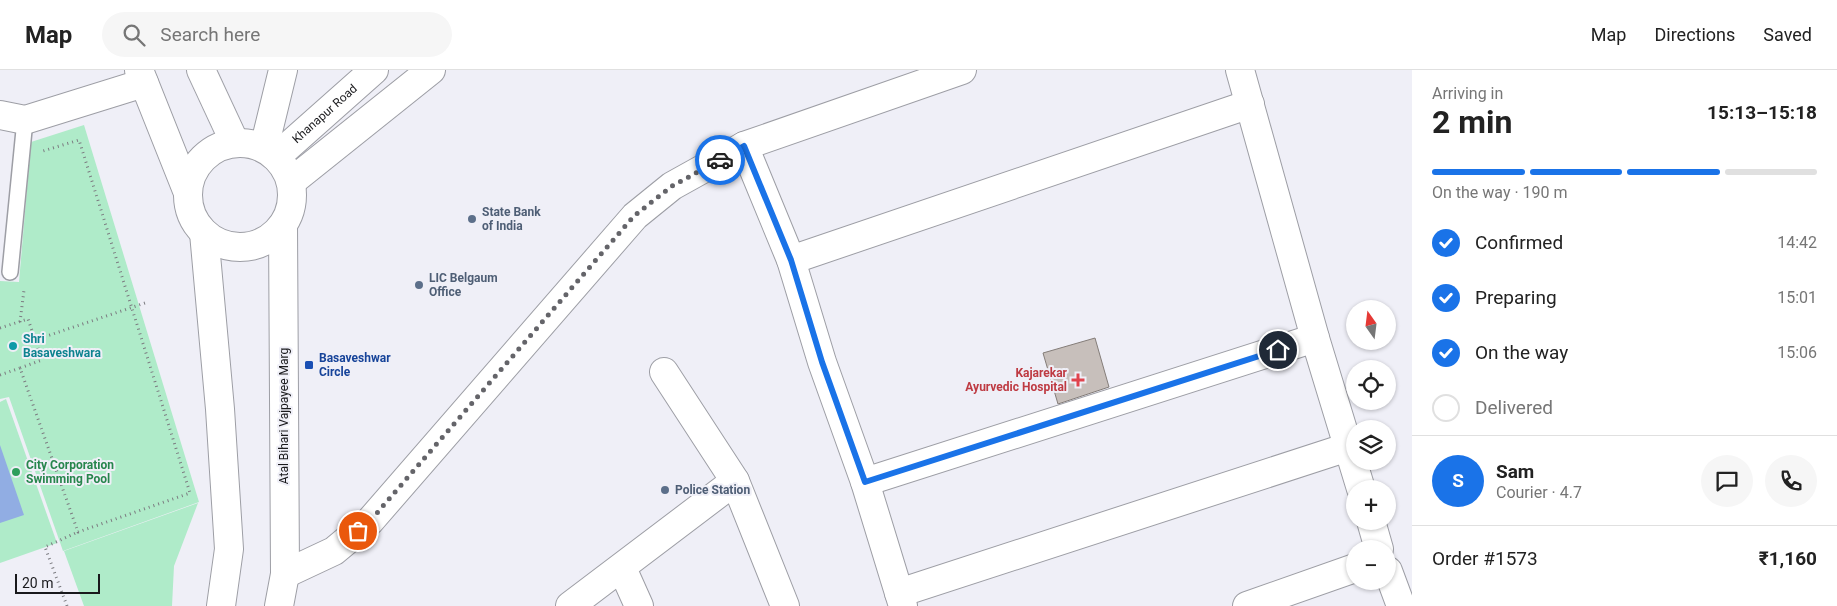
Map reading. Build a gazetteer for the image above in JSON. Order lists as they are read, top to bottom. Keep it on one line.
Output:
{"streets":{"street":["Khanapur Road","Atal Bihari Vajpayee Marg"]},"crossings":[["Khanapur Road","Atal Bihari Vajpayee Marg"]],"places":{"other":["State Bank of India","LIC Belgaum Office","Shri Basaveshwara","City Corporation Swimming Pool","Police Station"],"transit":["Basaveshwar Circle"],"health":["Kajarekar Ayurvedic Hospital"]},"scale_bar":"20 m","north":"top","page":{"header":"Map","search":"Search here","nav":["Map","Directions","Saved"],"heading":["2 min","Arriving in","15:13–15:18"],"panel":["Sam","Courier · 4.7","Order #1573","₹1,160"],"bar":"On the way · 190 m","list":[["Confirmed","14:42"],["Preparing","15:01"],["On the way","15:06"],"Delivered"],"map_buttons":["+","−"],"round":"S","scale":"20 m"}}
